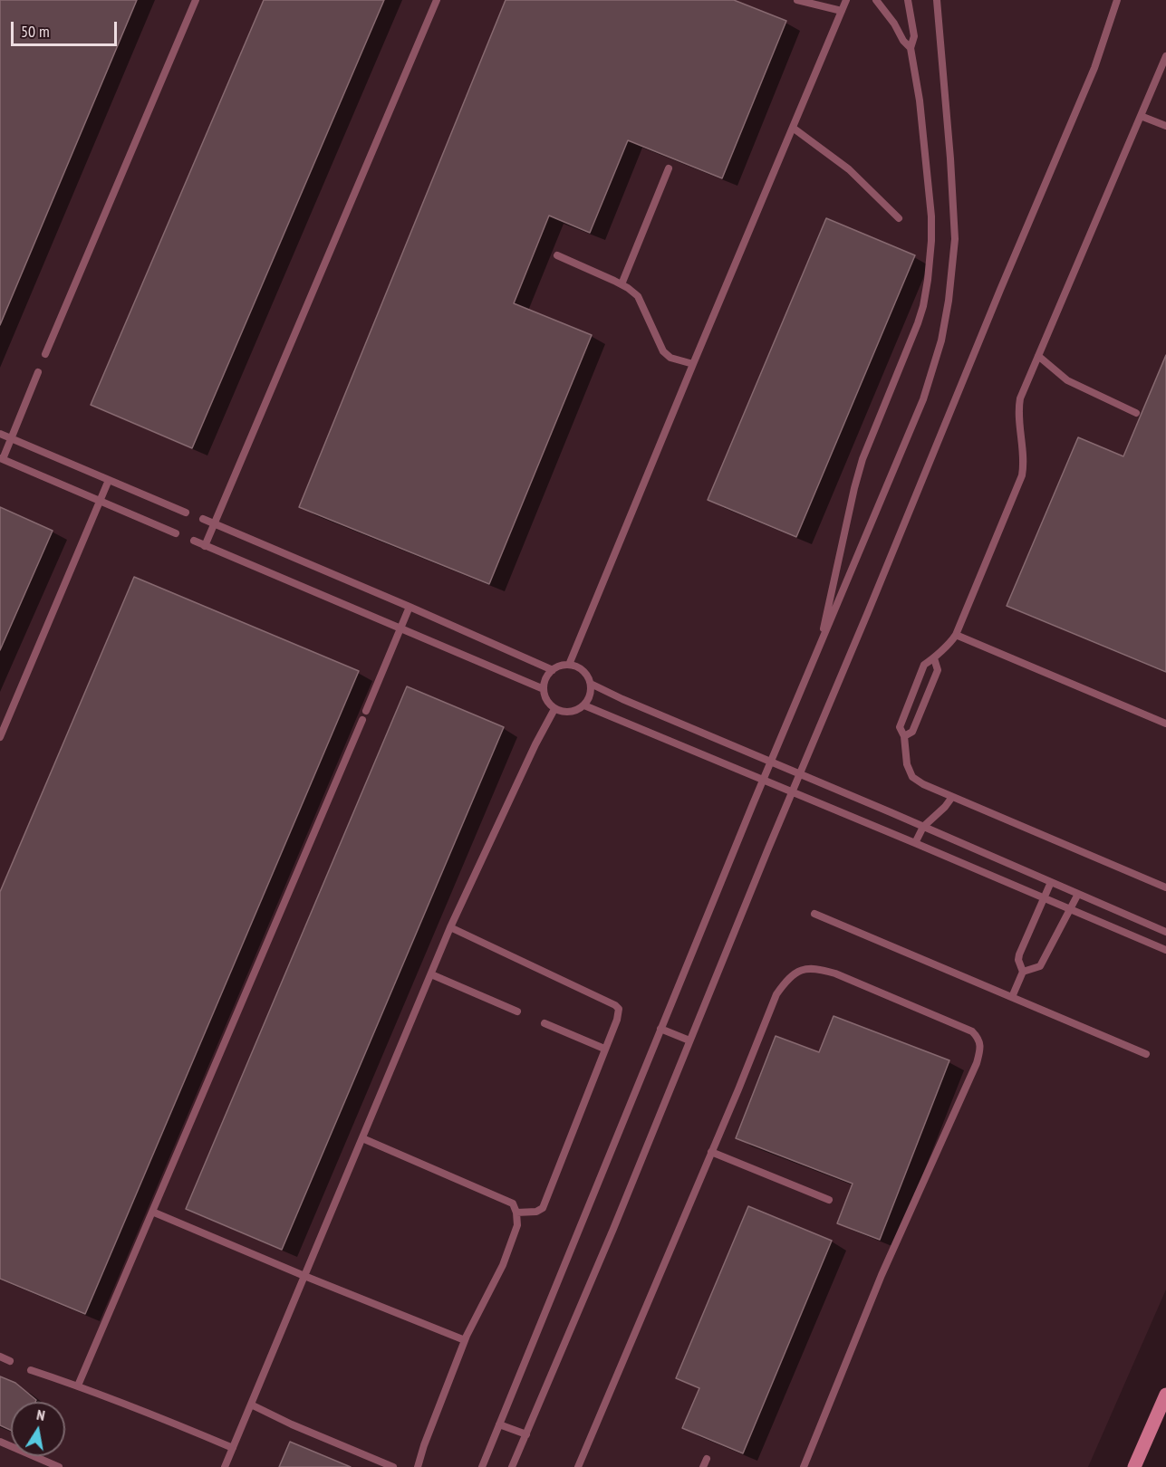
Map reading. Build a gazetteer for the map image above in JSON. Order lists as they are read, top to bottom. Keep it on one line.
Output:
{"scale_bar":"50 m","north":"top"}
